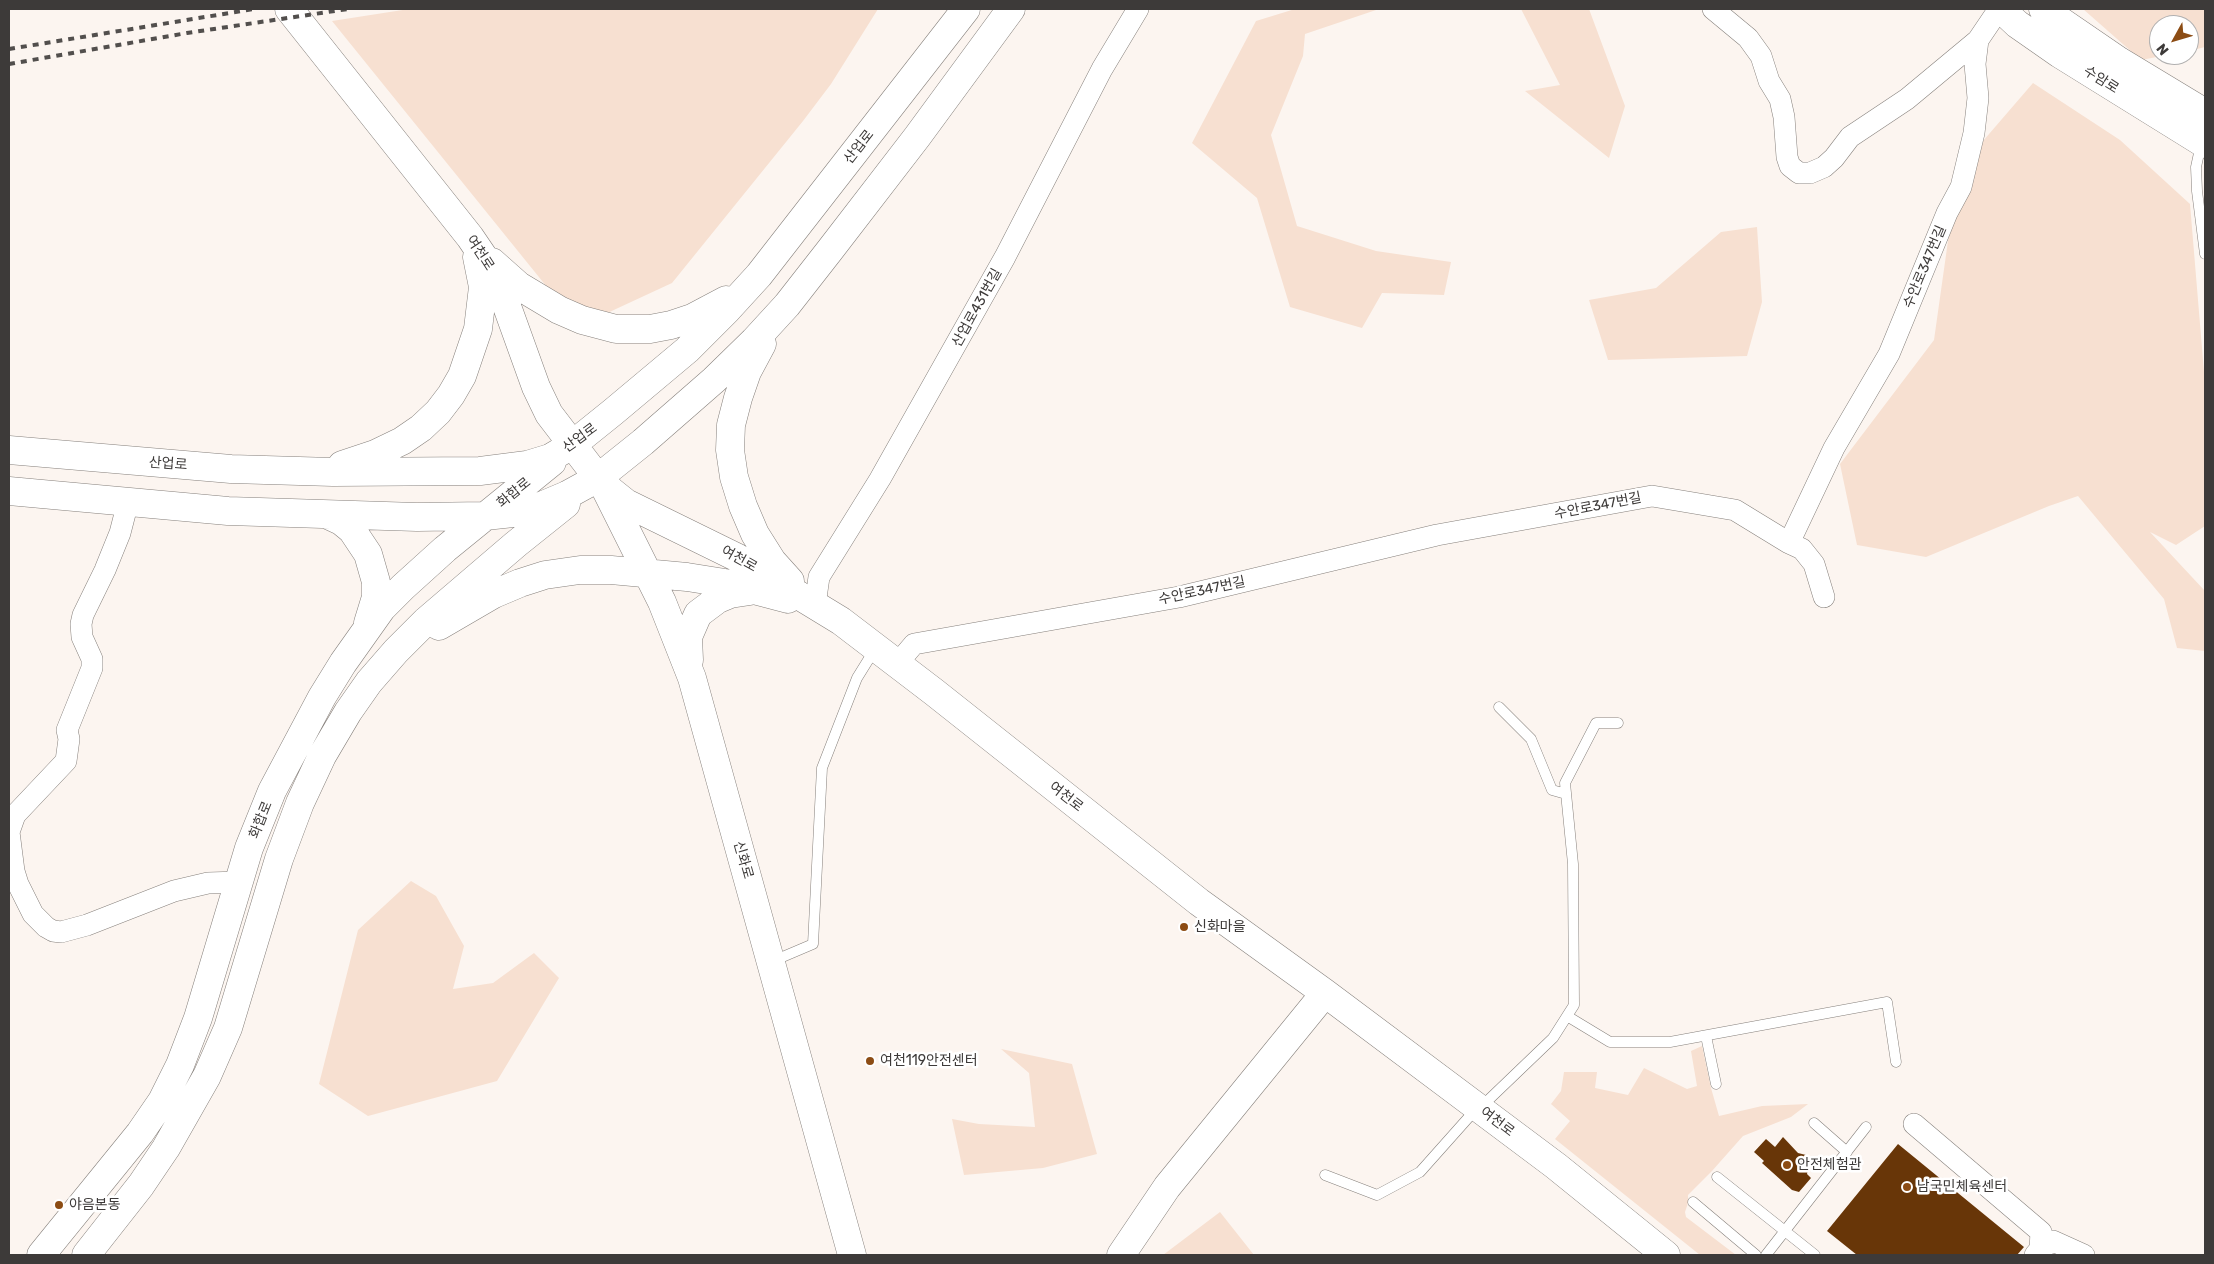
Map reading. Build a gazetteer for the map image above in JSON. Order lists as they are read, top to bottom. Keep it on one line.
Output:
{"streets":{"main road":["수암로","산업로","여천로","화합로","신화로"],"street":["수안로347번길","산업로431번길"]},"crossings":[["수암로","수안로347번길"],["산업로","여천로"],["산업로","화합로"],["여천로","수안로347번길"],["여천로","산업로431번길"],["여천로","화합로"],["여천로","신화로"]],"places":["신화마을","여천119안전센터","안전체험관","남국민체육센터","야음본동"],"north":"bottom left"}
